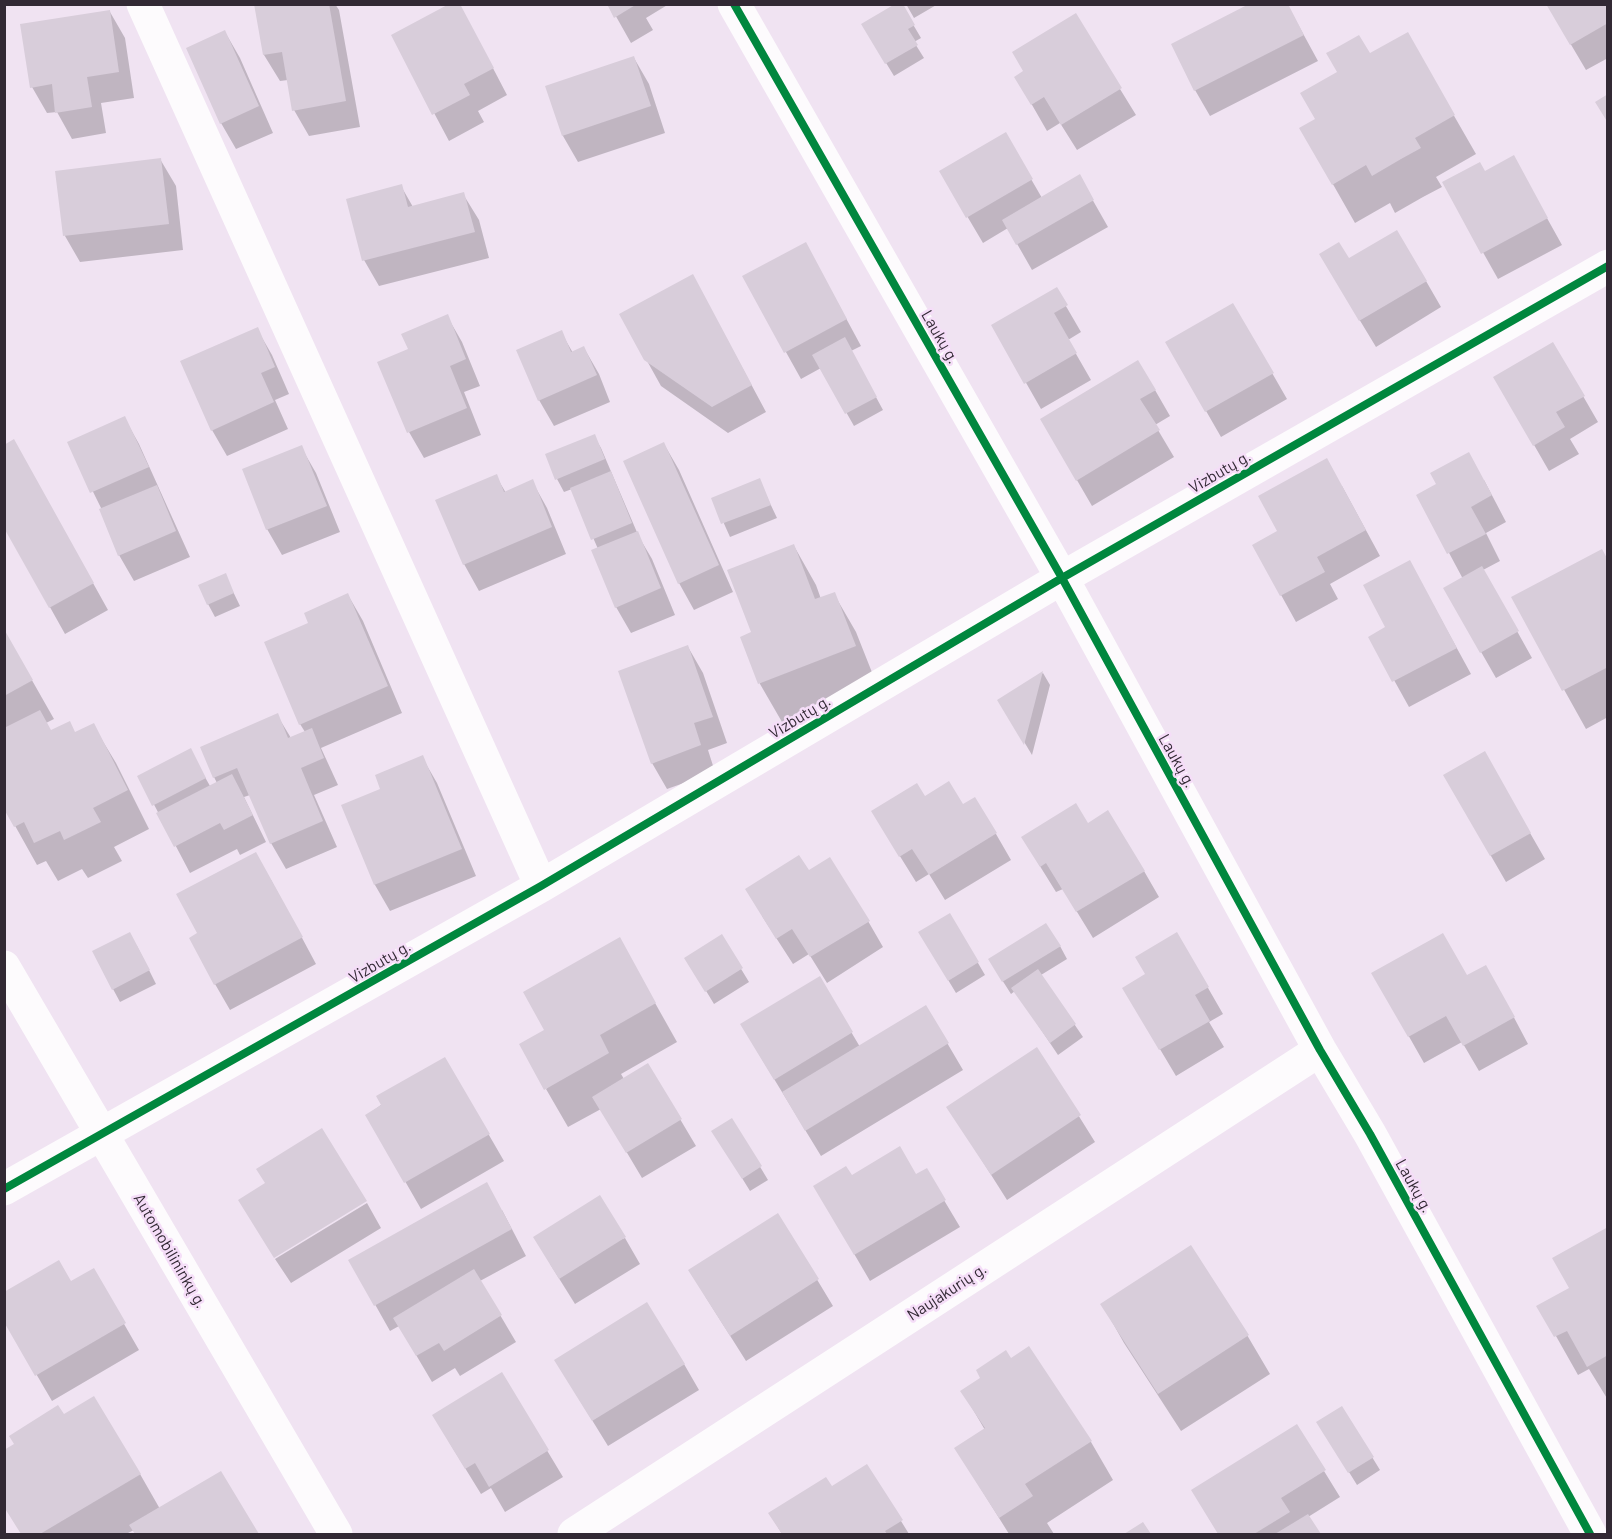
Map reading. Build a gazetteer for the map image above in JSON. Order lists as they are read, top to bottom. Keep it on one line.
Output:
{"streets":{"street":["Laukų g.","Vizbutų g.","Automobilininkų g.","Naujakurių g."]},"crossings":[["Laukų g.","Vizbutų g."],["Laukų g.","Naujakurių g."],["Vizbutų g.","Automobilininkų g."]]}
